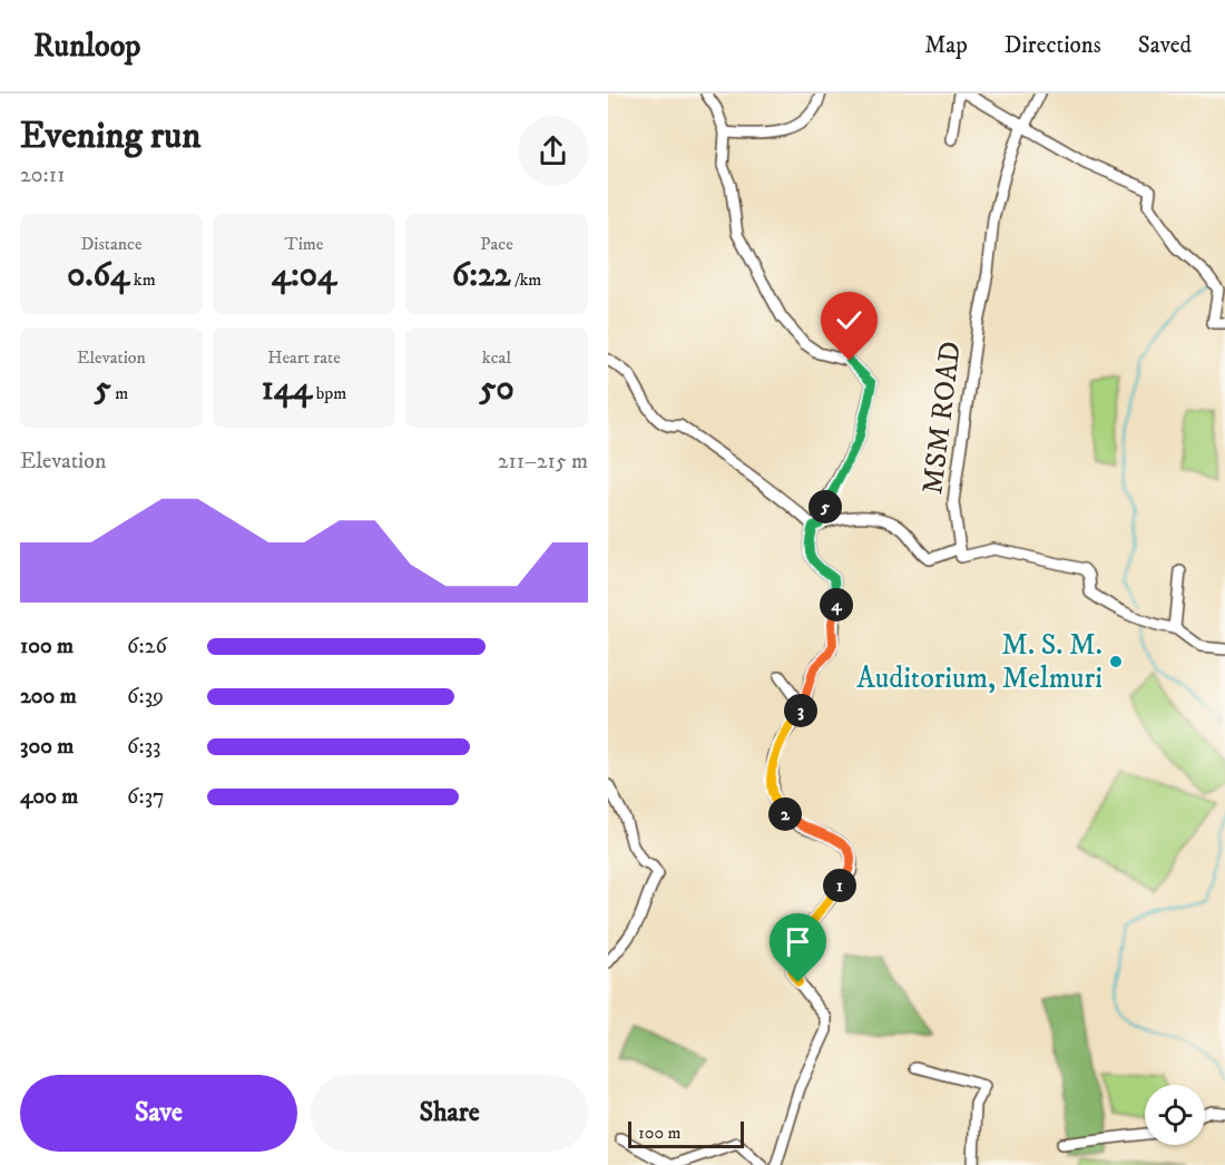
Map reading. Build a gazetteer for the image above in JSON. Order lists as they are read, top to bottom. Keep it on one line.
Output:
{"streets":{"street":["MSM ROAD"]},"places":["M. S. M. Auditorium, Melmuri"],"scale_bar":"100 m","page":{"header":"Runloop","nav":["Map","Directions","Saved"],"heading":["Evening run","20:11"],"stats":[["Distance","0.64 km"],["Time","4:04"],["Pace","6:22 /km"],["Elevation","5 m"],["Heart rate","144 bpm"],["kcal","50"]],"chart":["Elevation","211–215 m"],"pins":["5","4","3","2","1"],"list":[{"name":"100 m","note":"6:26"},{"name":"200 m","note":"6:39"},{"name":"300 m","note":"6:33"},{"name":"400 m","note":"6:37"}],"buttons":["Save","Share"],"scale":"100 m"}}
